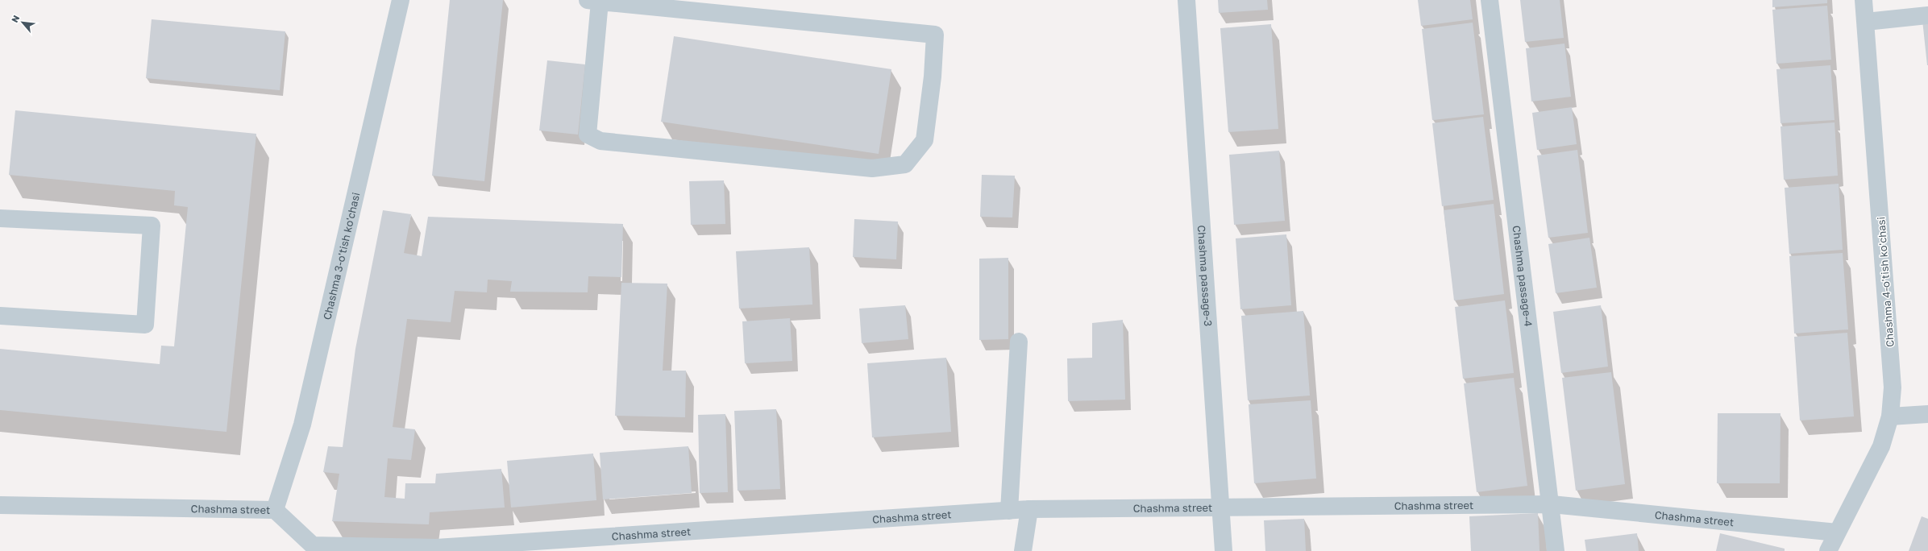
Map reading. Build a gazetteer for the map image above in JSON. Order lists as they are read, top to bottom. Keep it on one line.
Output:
{"streets":{"street":["Chashma 3-o'tish ko'chasi","Chashma passage-3","Chashma passage-4","Chashma 4-o'tish ko'chasi","Chashma street"]},"crossings":[["Chashma 3-o'tish ko'chasi","Chashma street"],["Chashma passage-3","Chashma street"],["Chashma passage-4","Chashma street"],["Chashma 4-o'tish ko'chasi","Chashma street"]],"north":"top left"}
